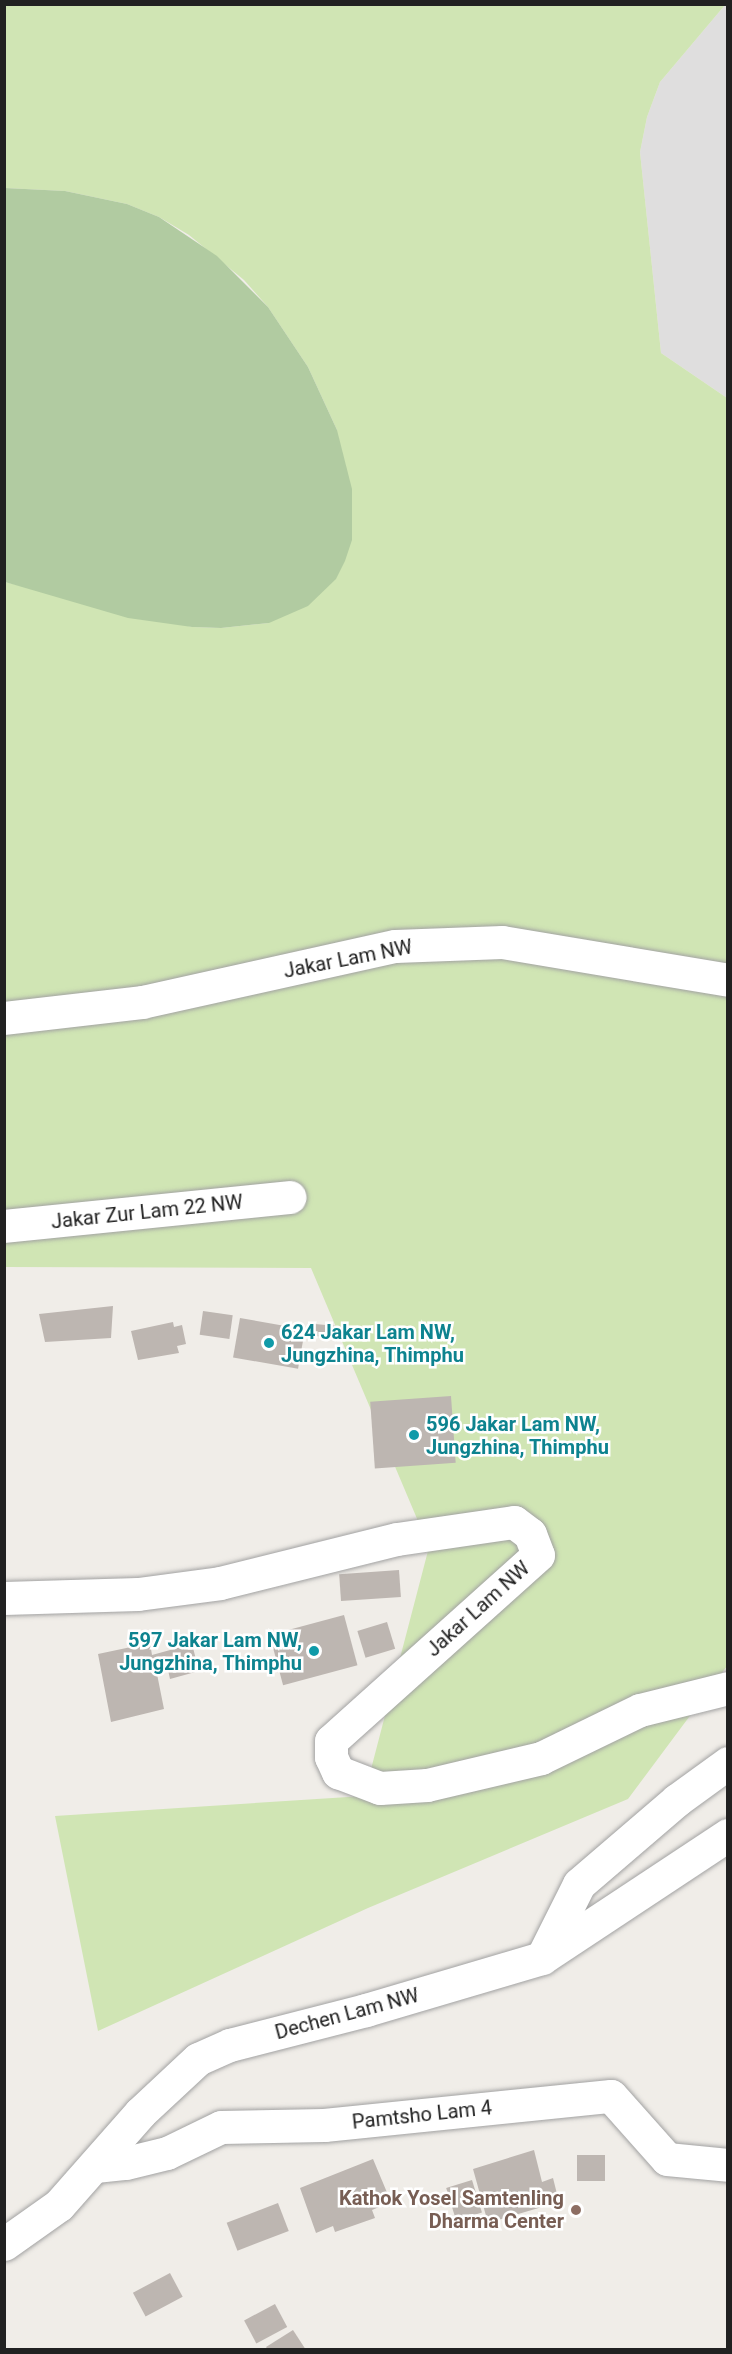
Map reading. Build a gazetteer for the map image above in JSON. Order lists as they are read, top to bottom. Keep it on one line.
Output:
{"streets":{"street":["Jakar Lam NW","Jakar Zur Lam 22 NW","Dechen Lam NW","Pamtsho Lam 4"]},"crossings":[["Dechen Lam NW","Pamtsho Lam 4"]],"places":["624 Jakar Lam NW, Jungzhina, Thimphu","596 Jakar Lam NW, Jungzhina, Thimphu","597 Jakar Lam NW, Jungzhina, Thimphu","Kathok Yosel Samtenling Dharma Center"]}
